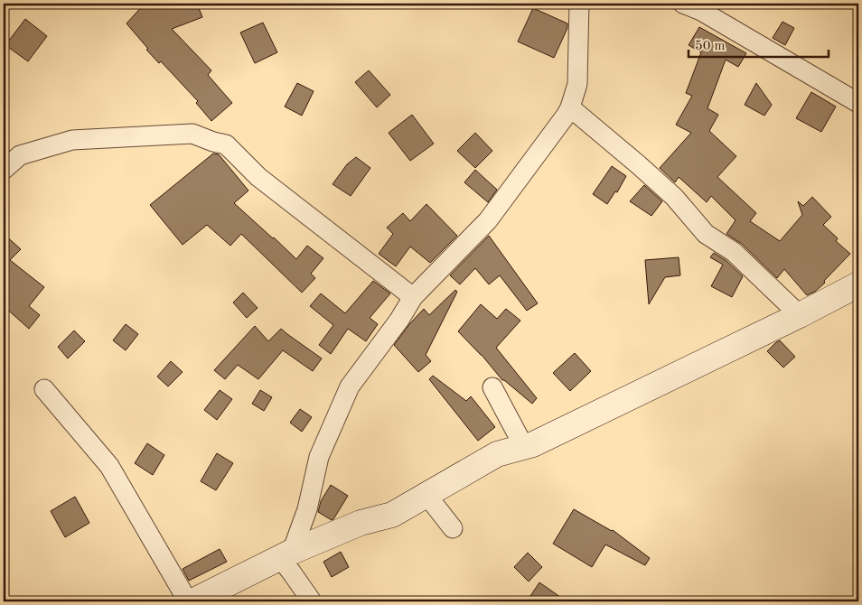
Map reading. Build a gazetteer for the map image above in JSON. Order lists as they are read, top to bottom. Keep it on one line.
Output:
{"scale_bar":"50 m"}
